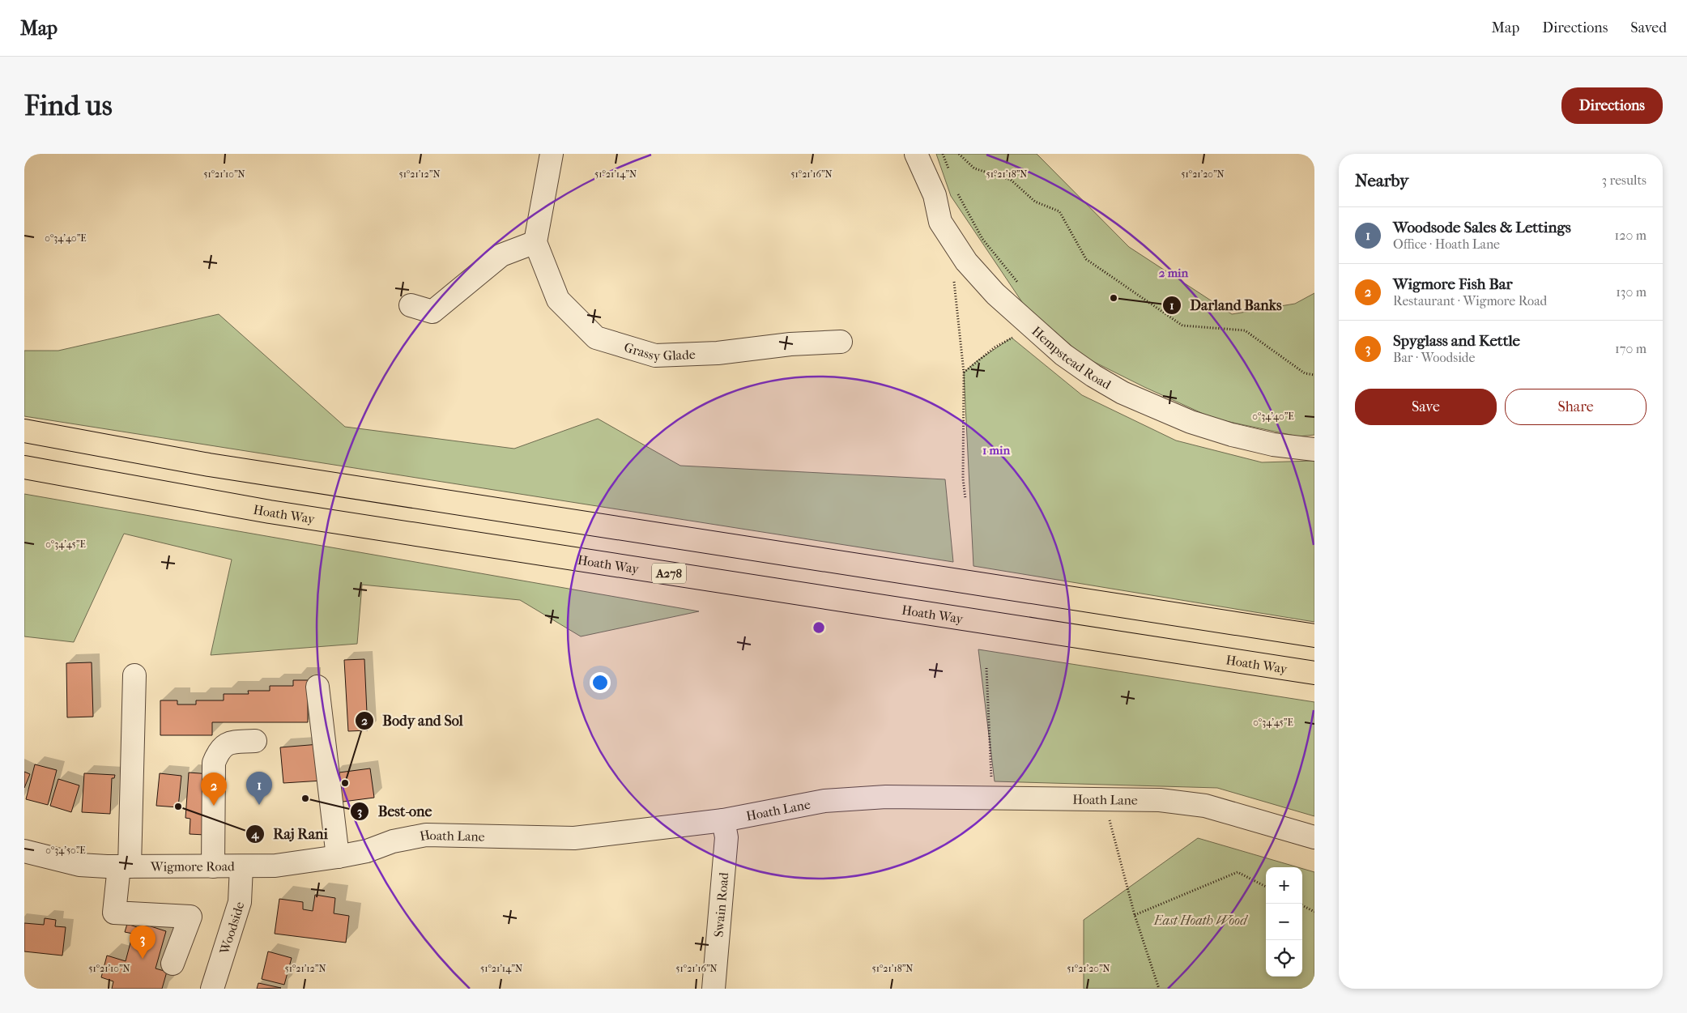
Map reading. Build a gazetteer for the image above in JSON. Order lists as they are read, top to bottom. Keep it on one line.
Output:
{"streets":{"main road":["Hoath Way","A278"],"street":["Grassy Glade","Hempstead Road","Hoath Lane","Wigmore Road","Swain Road","Woodside"]},"crossings":[["Hoath Lane","Wigmore Road"],["Hoath Lane","Swain Road"],["Hoath Lane","Woodside"],["Wigmore Road","Woodside"]],"parks":["East Hoath Wood"],"places":["Darland Banks","Body and Sol","Best-one","Raj Rani"],"page":{"header":"Map","nav":["Map","Directions","Saved"],"buttons":["Directions",["Save","Share"]],"title":"Find us","heading":["Nearby","3 results"],"list":[{"mark":"1","name":"Woodsode Sales & Lettings","note":"Office · Hoath Lane","value":"120 m"},{"mark":"2","name":"Wigmore Fish Bar","note":"Restaurant · Wigmore Road","value":"130 m"},{"mark":"3","name":"Spyglass and Kettle","note":"Bar · Woodside","value":"170 m"}],"pins":["1","2","3"],"map_buttons":["+","−"]},"coordinates":["51°21'10\"N","51°21'12\"N","51°21'14\"N","51°21'16\"N","51°21'18\"N","51°21'20\"N","0°34'40\"E","0°34'45\"E","0°34'50\"E"],"rings":["2 min","1 min"]}
